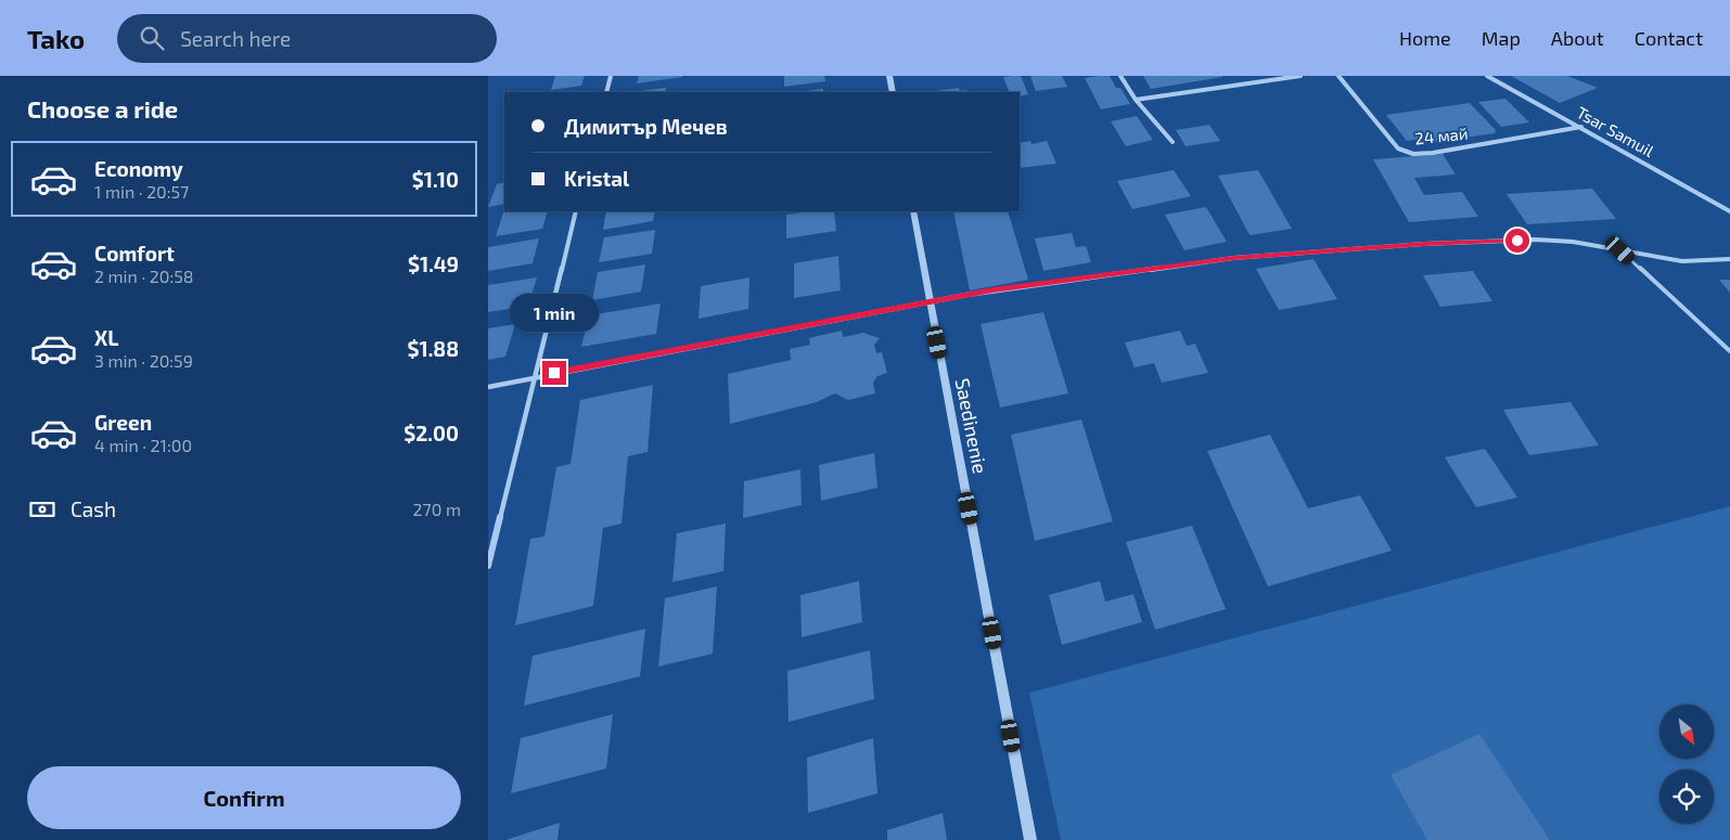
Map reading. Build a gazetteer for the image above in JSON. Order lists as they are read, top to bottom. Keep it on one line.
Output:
{"streets":{"street":["Tsar Samuil","24 май","Saedinenie"]},"crossings":[["Tsar Samuil","24 май"]],"north":"bottom right","page":{"header":"Tako","search":"Search here","nav":["Home","Map","About","Contact"],"heading":"Choose a ride","banner":["Димитър Мечев","Kristal"],"list":[{"name":"Economy","note":"1 min · 20:57","value":"$1.10"},{"name":"Comfort","note":"2 min · 20:58","value":"$1.49"},{"name":"XL","note":"3 min · 20:59","value":"$1.88"},{"name":"Green","note":"4 min · 21:00","value":"$2.00"}],"bubble":"1 min","pay":["Cash","270 m"],"buttons":"Confirm"}}
